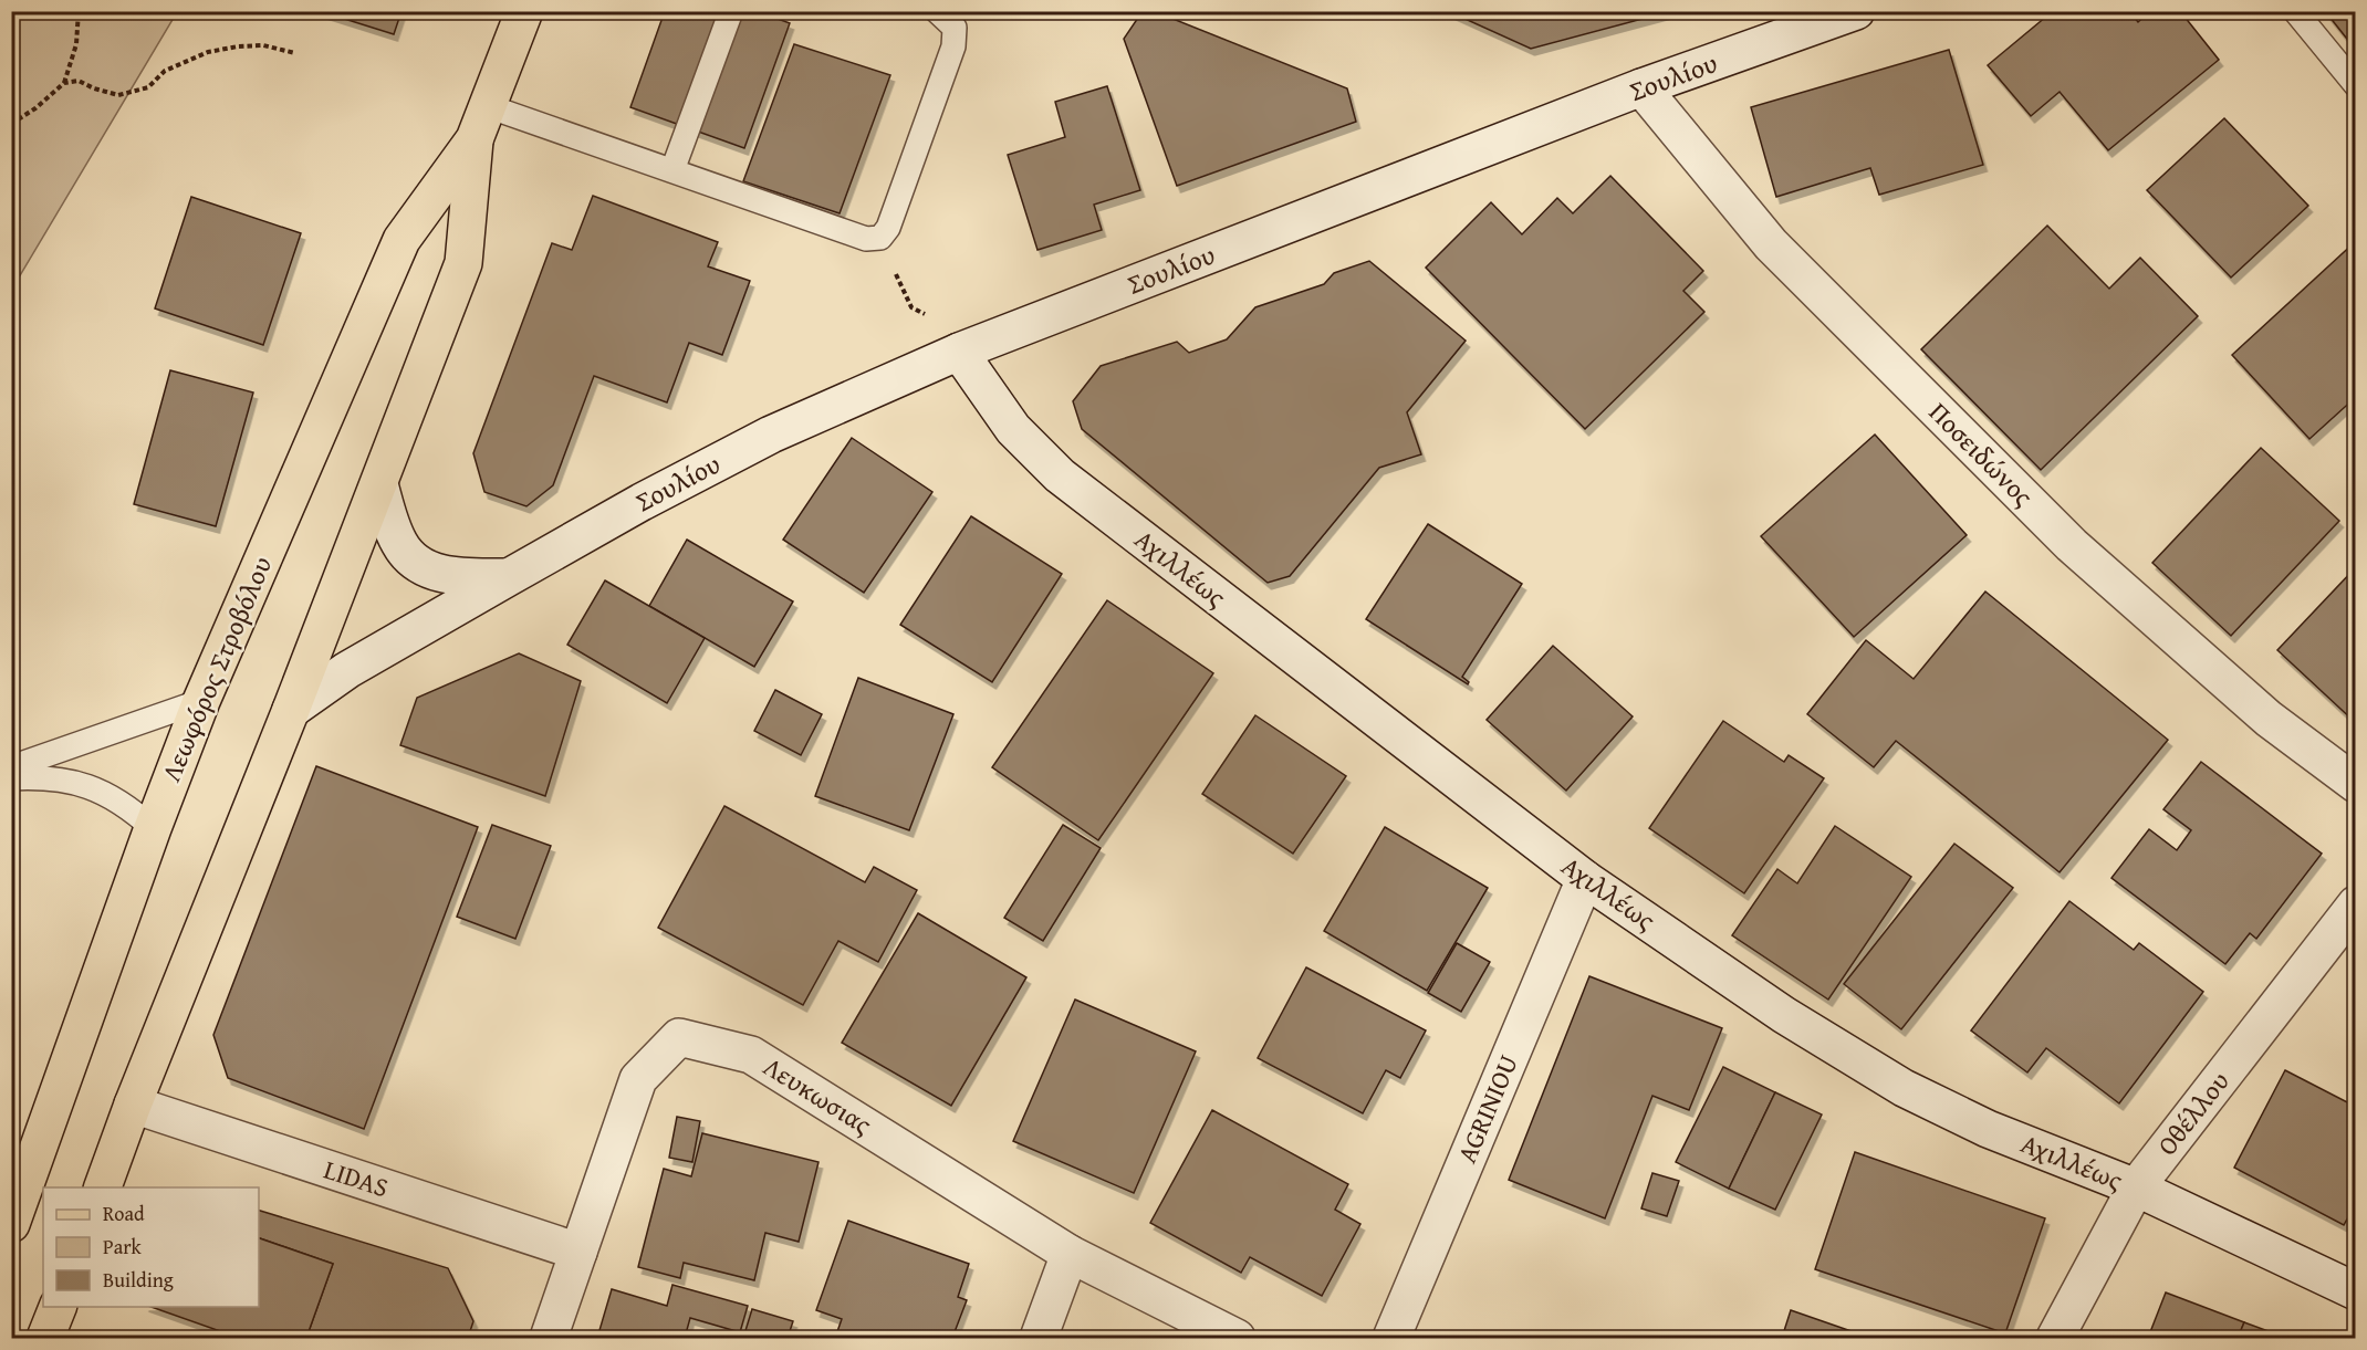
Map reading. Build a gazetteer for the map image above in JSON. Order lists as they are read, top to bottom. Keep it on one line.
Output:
{"streets":{"main road":["Λεωφόρος Στροβόλου"],"street":["Σουλίου","Ποσειδώνος","Αχιλλέως","Λευκωσιας","AGRINIOU","Οθέλλου","LIDAS"]},"crossings":[["Σουλίου","Ποσειδώνος"],["Σουλίου","Αχιλλέως"],["Σουλίου","Λεωφόρος Στροβόλου"],["Αχιλλέως","AGRINIOU"],["Αχιλλέως","Οθέλλου"],["Λεωφόρος Στροβόλου","LIDAS"],["Λευκωσιας","LIDAS"]],"legend":["Road","Park","Building"]}
